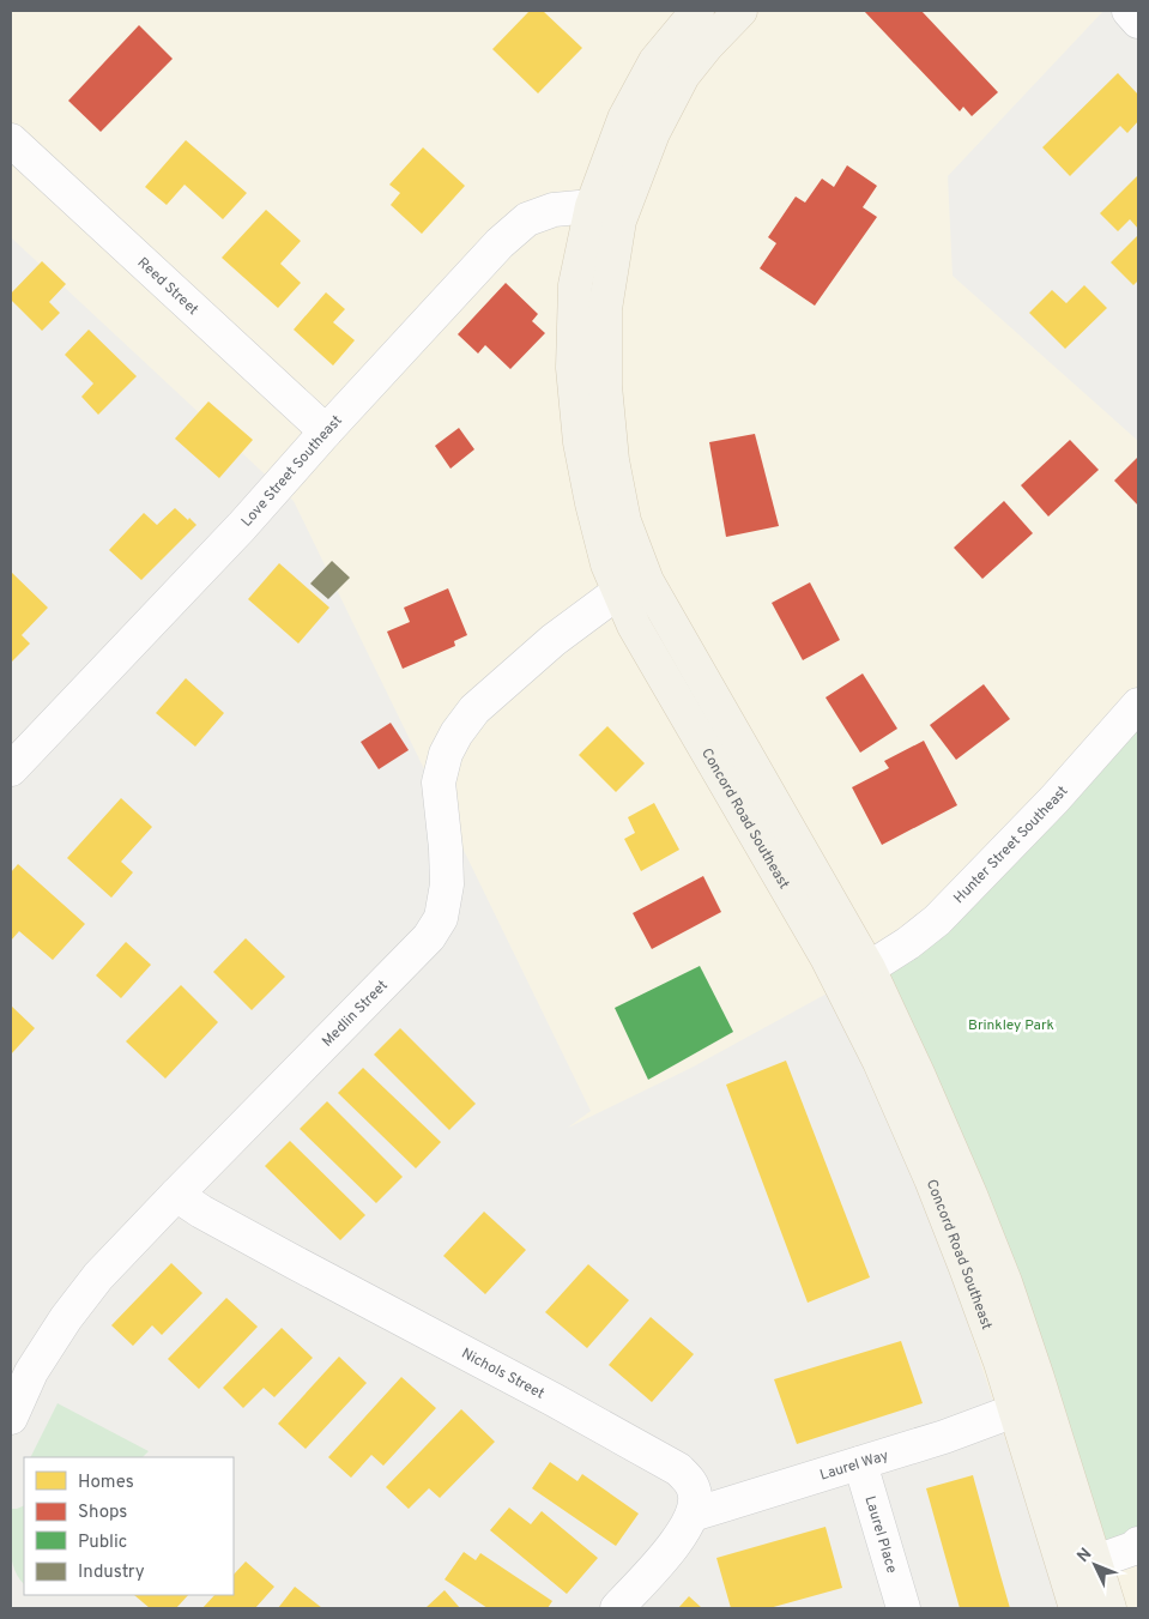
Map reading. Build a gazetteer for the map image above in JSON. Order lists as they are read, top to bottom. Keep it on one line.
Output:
{"streets":{"main road":["Concord Road Southeast"],"street":["Reed Street","Love Street Southeast","Hunter Street Southeast","Medlin Street","Nichols Street","Laurel Way","Laurel Place"]},"crossings":[["Reed Street","Love Street Southeast"],["Love Street Southeast","Concord Road Southeast"],["Concord Road Southeast","Hunter Street Southeast"],["Concord Road Southeast","Medlin Street"],["Concord Road Southeast","Laurel Way"],["Medlin Street","Nichols Street"],["Nichols Street","Laurel Way"],["Laurel Way","Laurel Place"]],"parks":["Brinkley Park"],"legend":["Homes","Shops","Public","Industry"],"north":"top left"}
